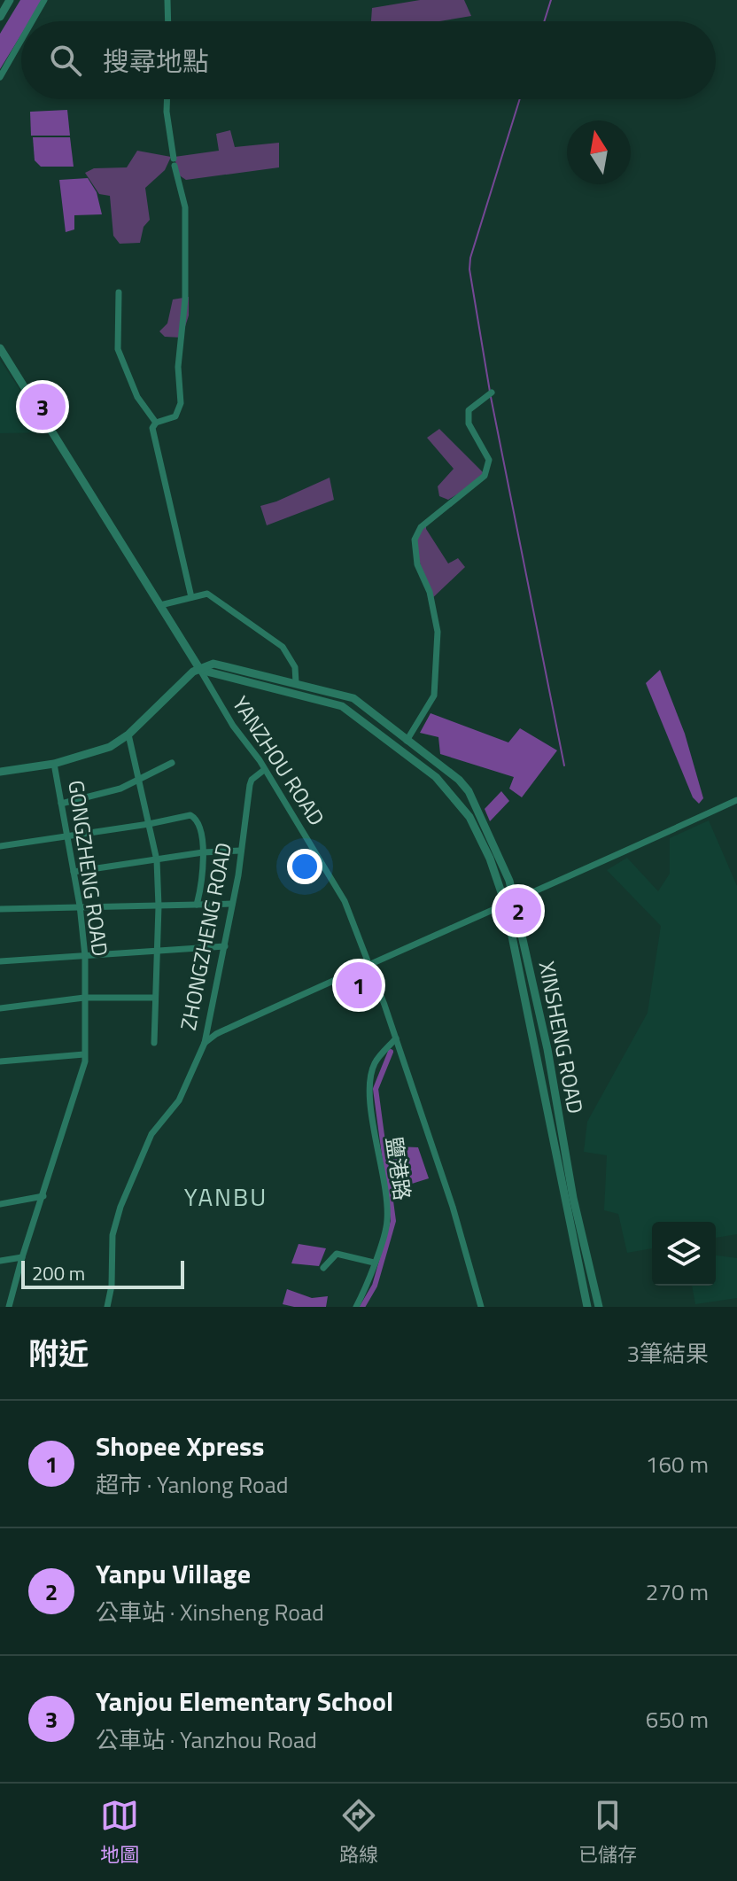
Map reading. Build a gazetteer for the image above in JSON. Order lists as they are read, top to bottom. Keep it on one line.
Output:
{"streets":{"street":["YANZHOU ROAD","GONGZHENG ROAD","ZHONGZHENG ROAD","XINSHENG ROAD","鹽港路"]},"crossings":[["YANZHOU ROAD","ZHONGZHENG ROAD"],["YANZHOU ROAD","XINSHENG ROAD"],["YANZHOU ROAD","鹽港路"]],"districts":["YANBU"],"scale_bar":"200 m","north":"top","page":{"search":"搜尋地點","pins":["3","2","1"],"scale":"200 m","heading":["附近","3筆結果"],"list":[{"mark":"1","name":"Shopee Xpress","note":"超市 · Yanlong Road","value":"160 m"},{"mark":"2","name":"Yanpu Village","note":"公車站 · Xinsheng Road","value":"270 m"},{"mark":"3","name":"Yanjou Elementary School","note":"公車站 · Yanzhou Road","value":"650 m"}],"nav":["地圖","路線","已儲存"]}}
